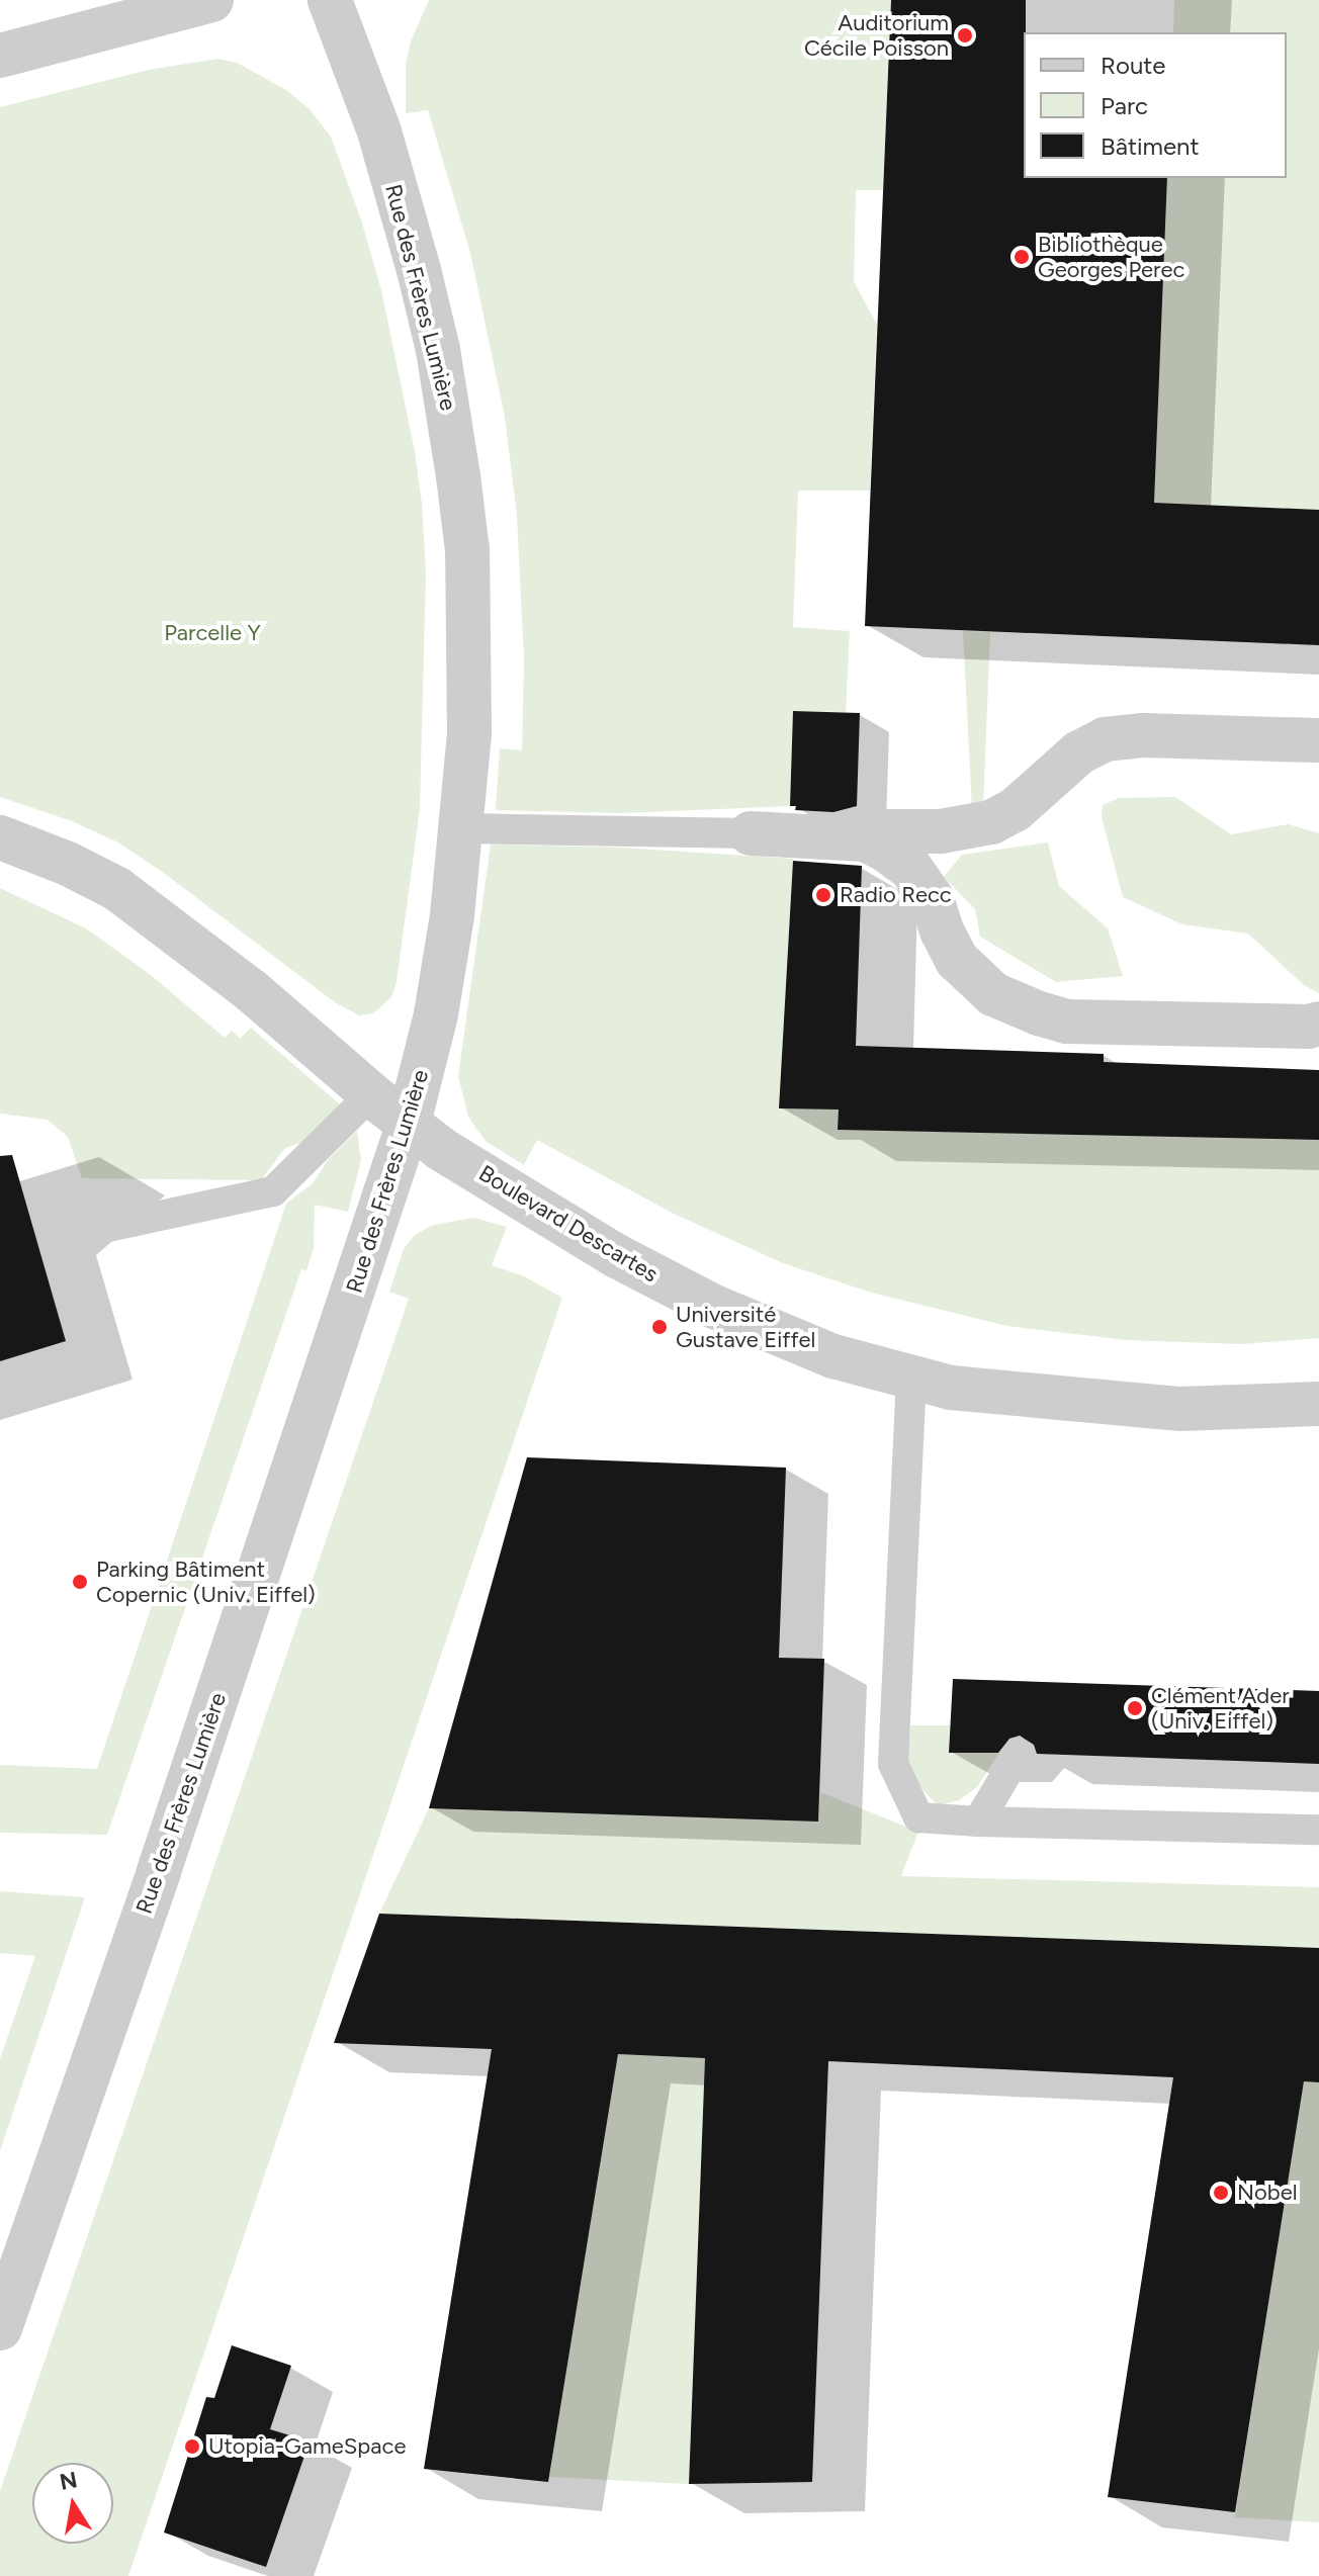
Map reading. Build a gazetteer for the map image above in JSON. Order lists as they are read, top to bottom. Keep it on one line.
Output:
{"streets":{"street":["Rue des Frères Lumière","Boulevard Descartes"]},"crossings":[["Rue des Frères Lumière","Boulevard Descartes"]],"parks":["Parcelle Y"],"places":["Auditorium Cécile Poisson","Bibliothèque Georges Perec","Radio Recc","Université Gustave Eiffel","Parking Bâtiment Copernic (Univ. Eiffel)","Clément Ader (Univ. Eiffel)","Nobel","Utopia-GameSpace"],"legend":["Route","Parc","Bâtiment"],"north":"top"}
